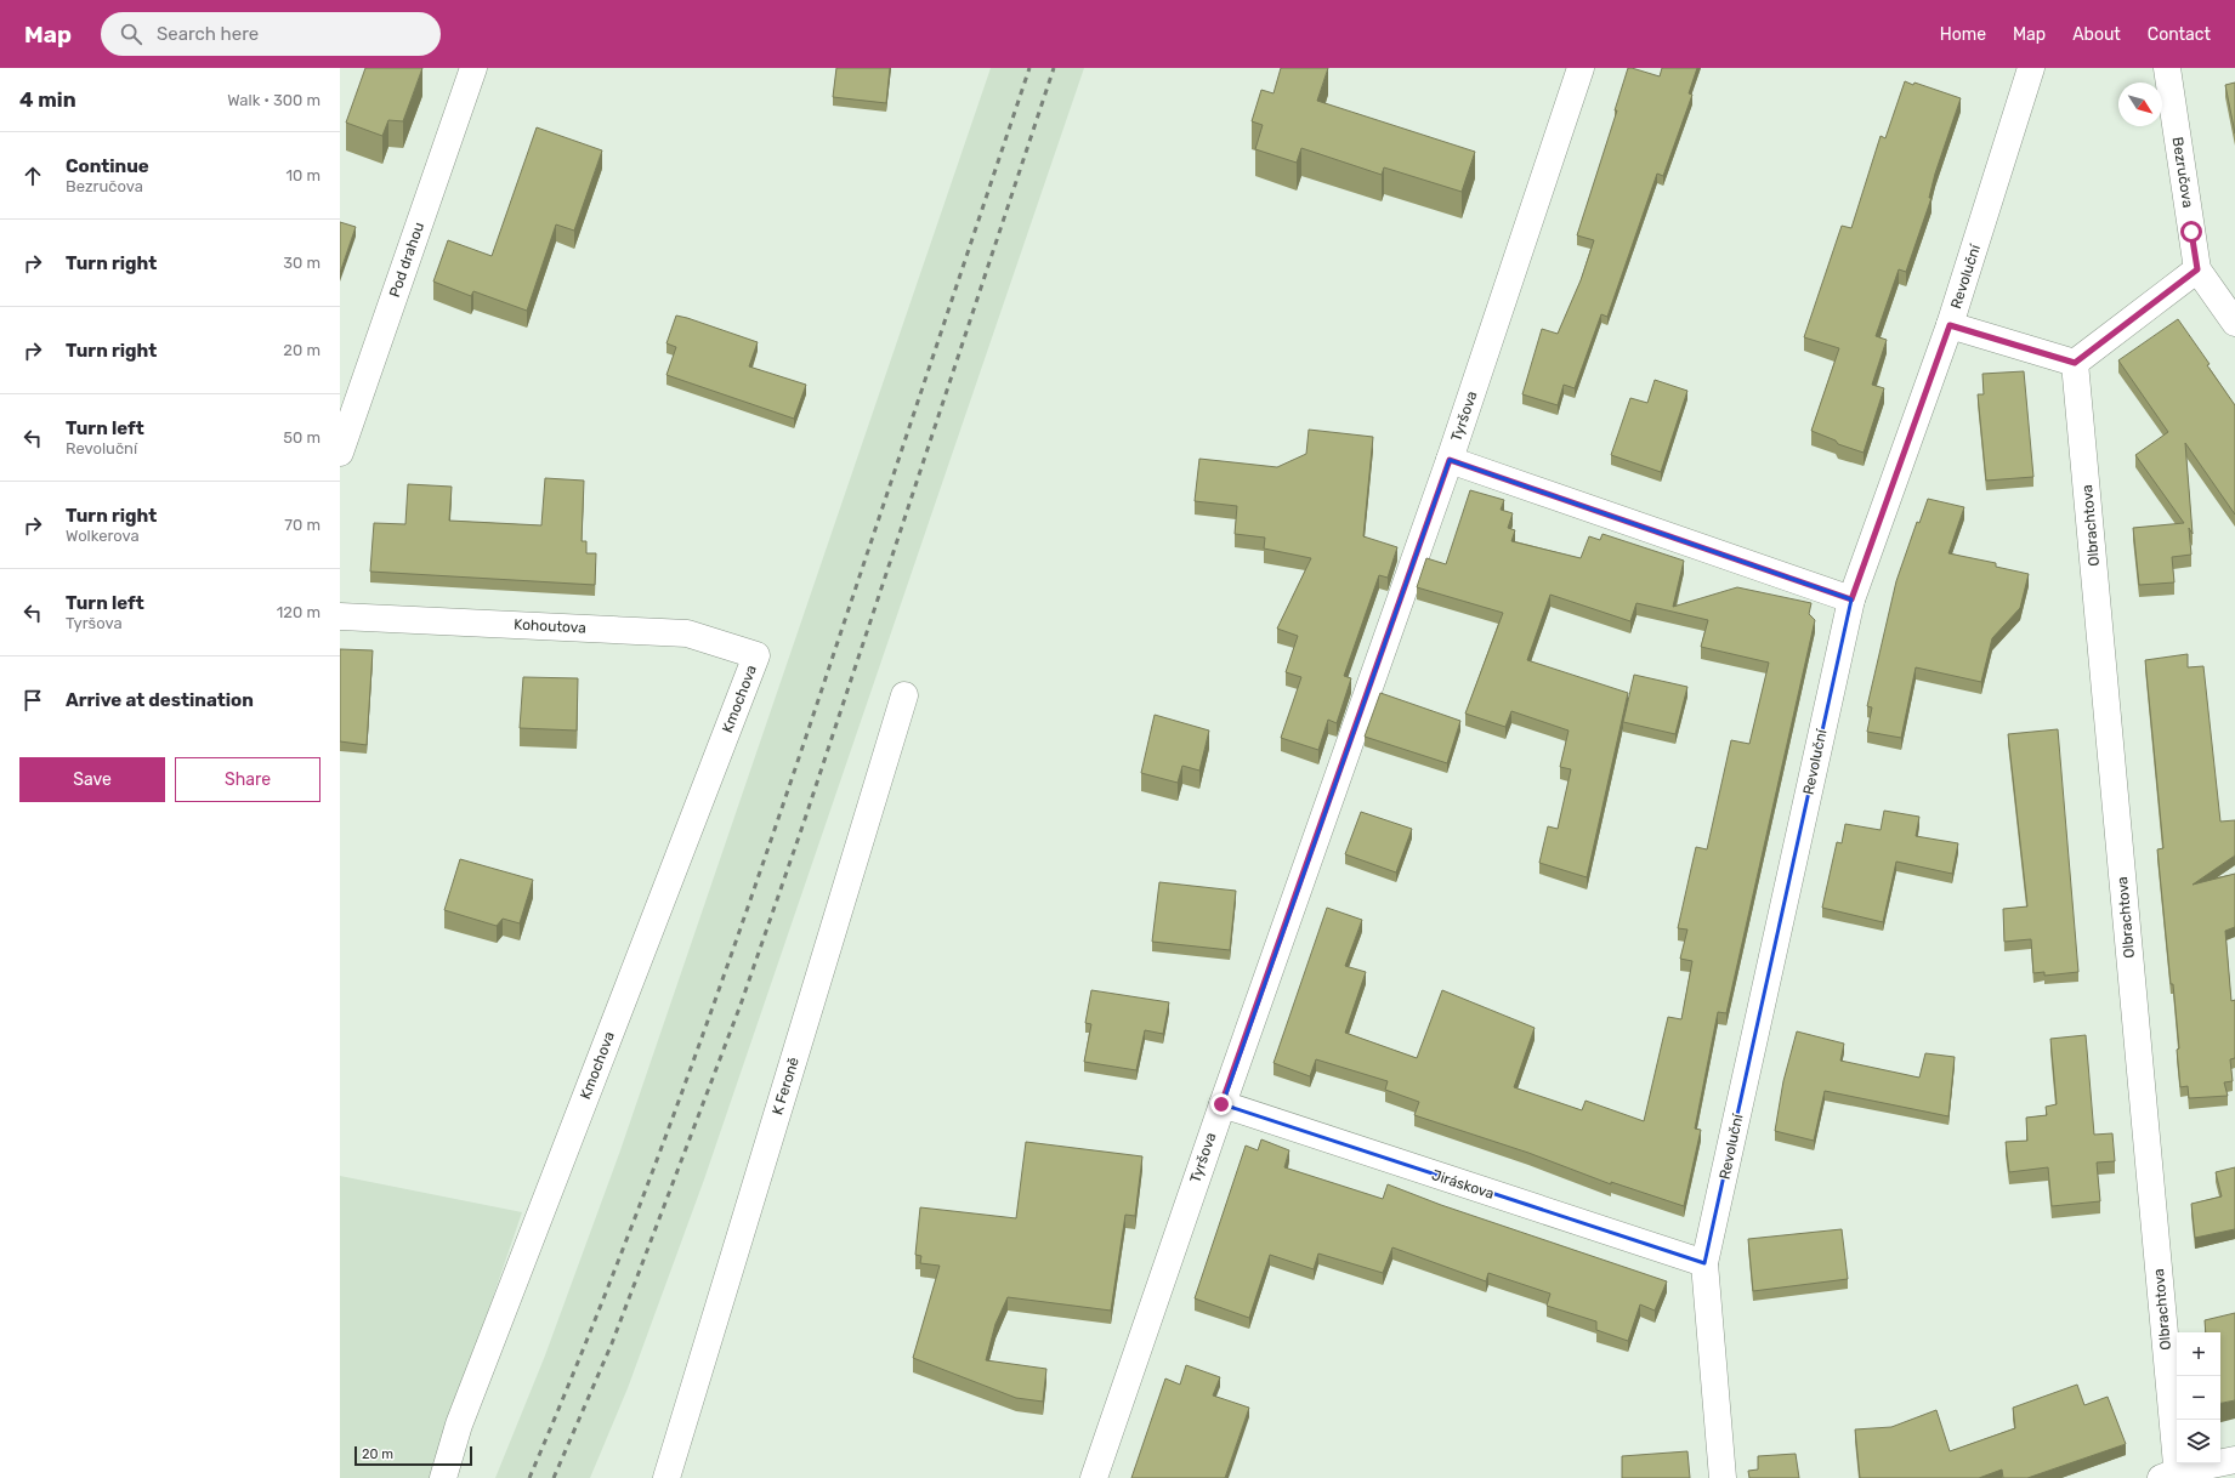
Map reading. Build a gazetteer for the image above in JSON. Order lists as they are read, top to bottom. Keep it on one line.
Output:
{"streets":{"street":["Bezručova","Pod drahou","Revoluční","Tyršova","Olbrachtova","Kohoutova","Kmochova","K Feroně","Jiráskova"]},"crossings":[["Revoluční","Jiráskova"],["Tyršova","Jiráskova"],["Kohoutova","Kmochova"]],"scale_bar":"20 m","north":"bottom right","page":{"header":"Map","search":"Search here","nav":["Home","Map","About","Contact"],"heading":["4 min","Walk · 300 m"],"list":[["Continue","Bezručova","10 m"],["Turn right","30 m"],["Turn right","20 m"],["Turn left","Revoluční","50 m"],["Turn right","Wolkerova","70 m"],["Turn left","Tyršova","120 m"],"Arrive at destination"],"buttons":["Save","Share"],"map_buttons":["+","−"],"scale":"20 m"}}
